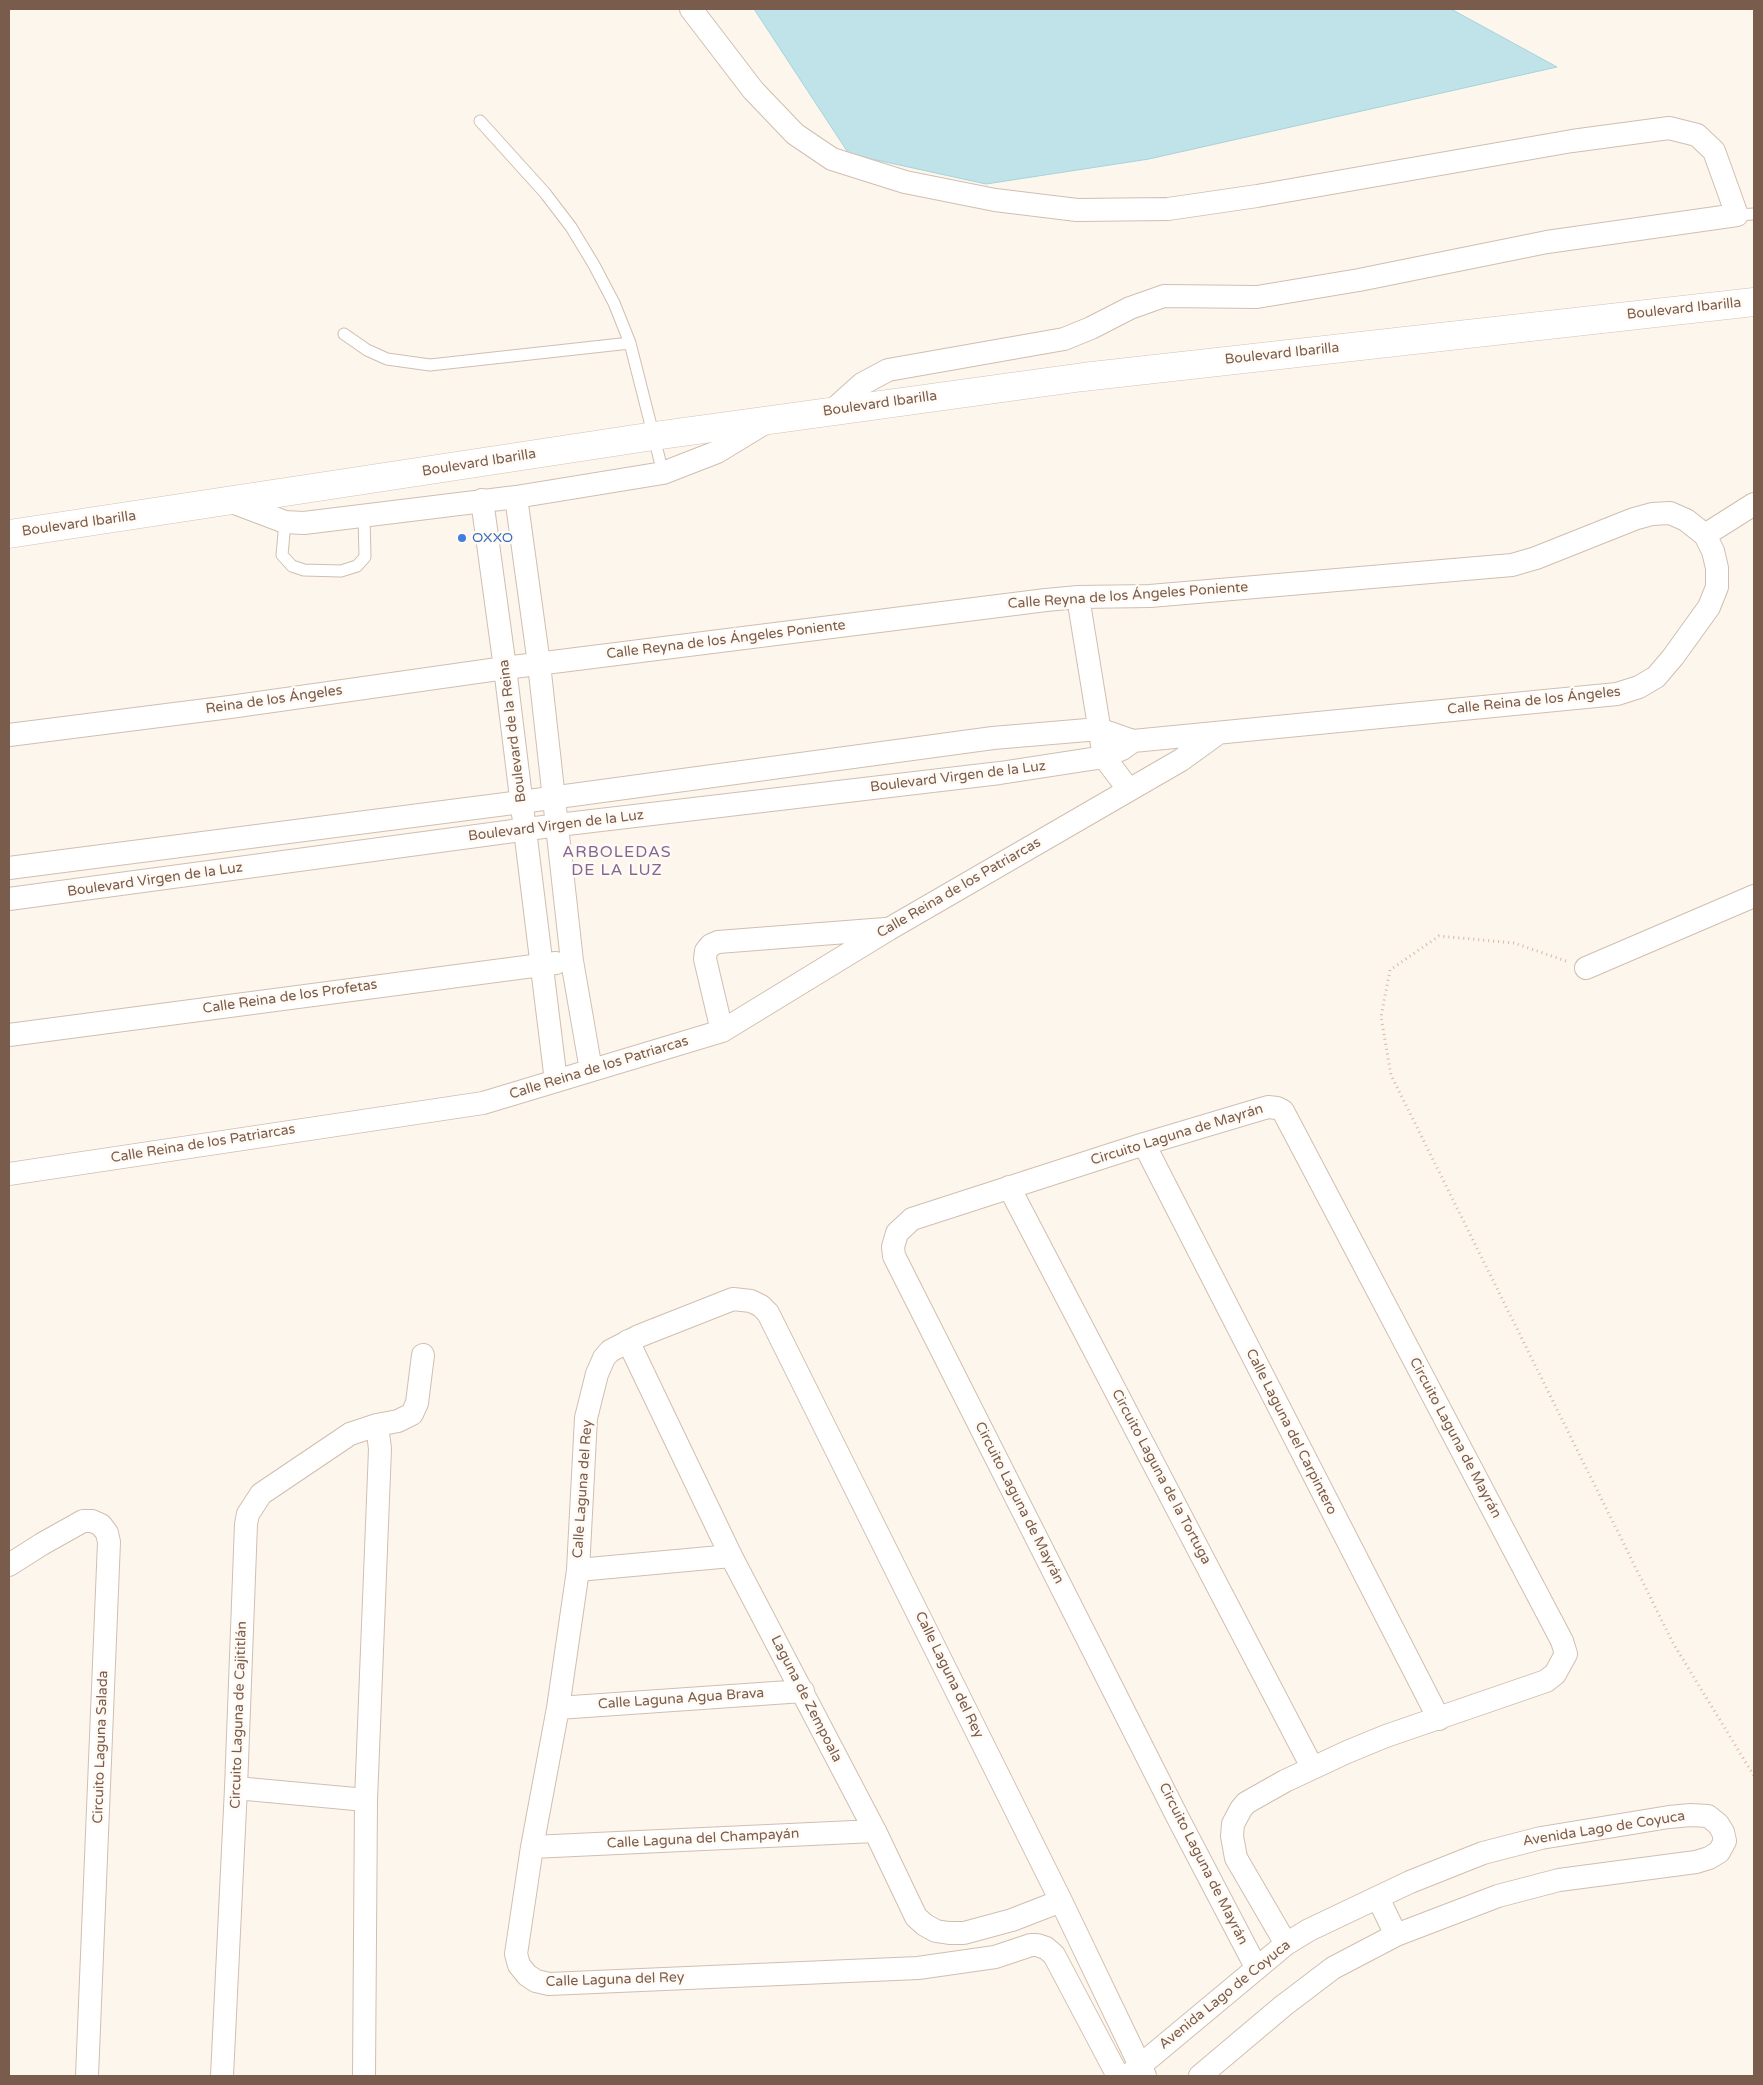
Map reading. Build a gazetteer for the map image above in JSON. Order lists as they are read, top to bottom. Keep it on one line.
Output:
{"streets":{"street":["Boulevard Ibarilla","Calle Reyna de los Ángeles Poniente","Reina de los Ángeles","Calle Reina de los Ángeles","Boulevard de la Reina","Boulevard Virgen de la Luz","Calle Reina de los Patriarcas","Calle Reina de los Profetas","Circuito Laguna de Mayrán","Calle Laguna del Carpintero","Circuito Laguna de la Tortuga","Calle Laguna del Rey","Calle Laguna Agua Brava","Laguna de Zempoala","Circuito Laguna de Cajititlán","Circuito Laguna Salada","Avenida Lago de Coyuca","Calle Laguna del Champayán"]},"crossings":[["Calle Reyna de los Ángeles Poniente","Reina de los Ángeles"],["Calle Reyna de los Ángeles Poniente","Calle Reina de los Ángeles"],["Reina de los Ángeles","Boulevard de la Reina"],["Calle Reina de los Ángeles","Boulevard Virgen de la Luz"],["Boulevard de la Reina","Boulevard Virgen de la Luz"],["Boulevard de la Reina","Calle Reina de los Patriarcas"],["Boulevard de la Reina","Calle Reina de los Profetas"],["Circuito Laguna de Mayrán","Calle Laguna del Carpintero"],["Circuito Laguna de Mayrán","Circuito Laguna de la Tortuga"],["Circuito Laguna de Mayrán","Avenida Lago de Coyuca"],["Calle Laguna del Rey","Calle Laguna Agua Brava"],["Calle Laguna del Rey","Laguna de Zempoala"],["Calle Laguna del Rey","Avenida Lago de Coyuca"],["Calle Laguna del Rey","Calle Laguna del Champayán"],["Calle Laguna Agua Brava","Laguna de Zempoala"],["Laguna de Zempoala","Calle Laguna del Champayán"]],"districts":["ARBOLEDAS DE LA LUZ"],"places":["OXXO"]}
